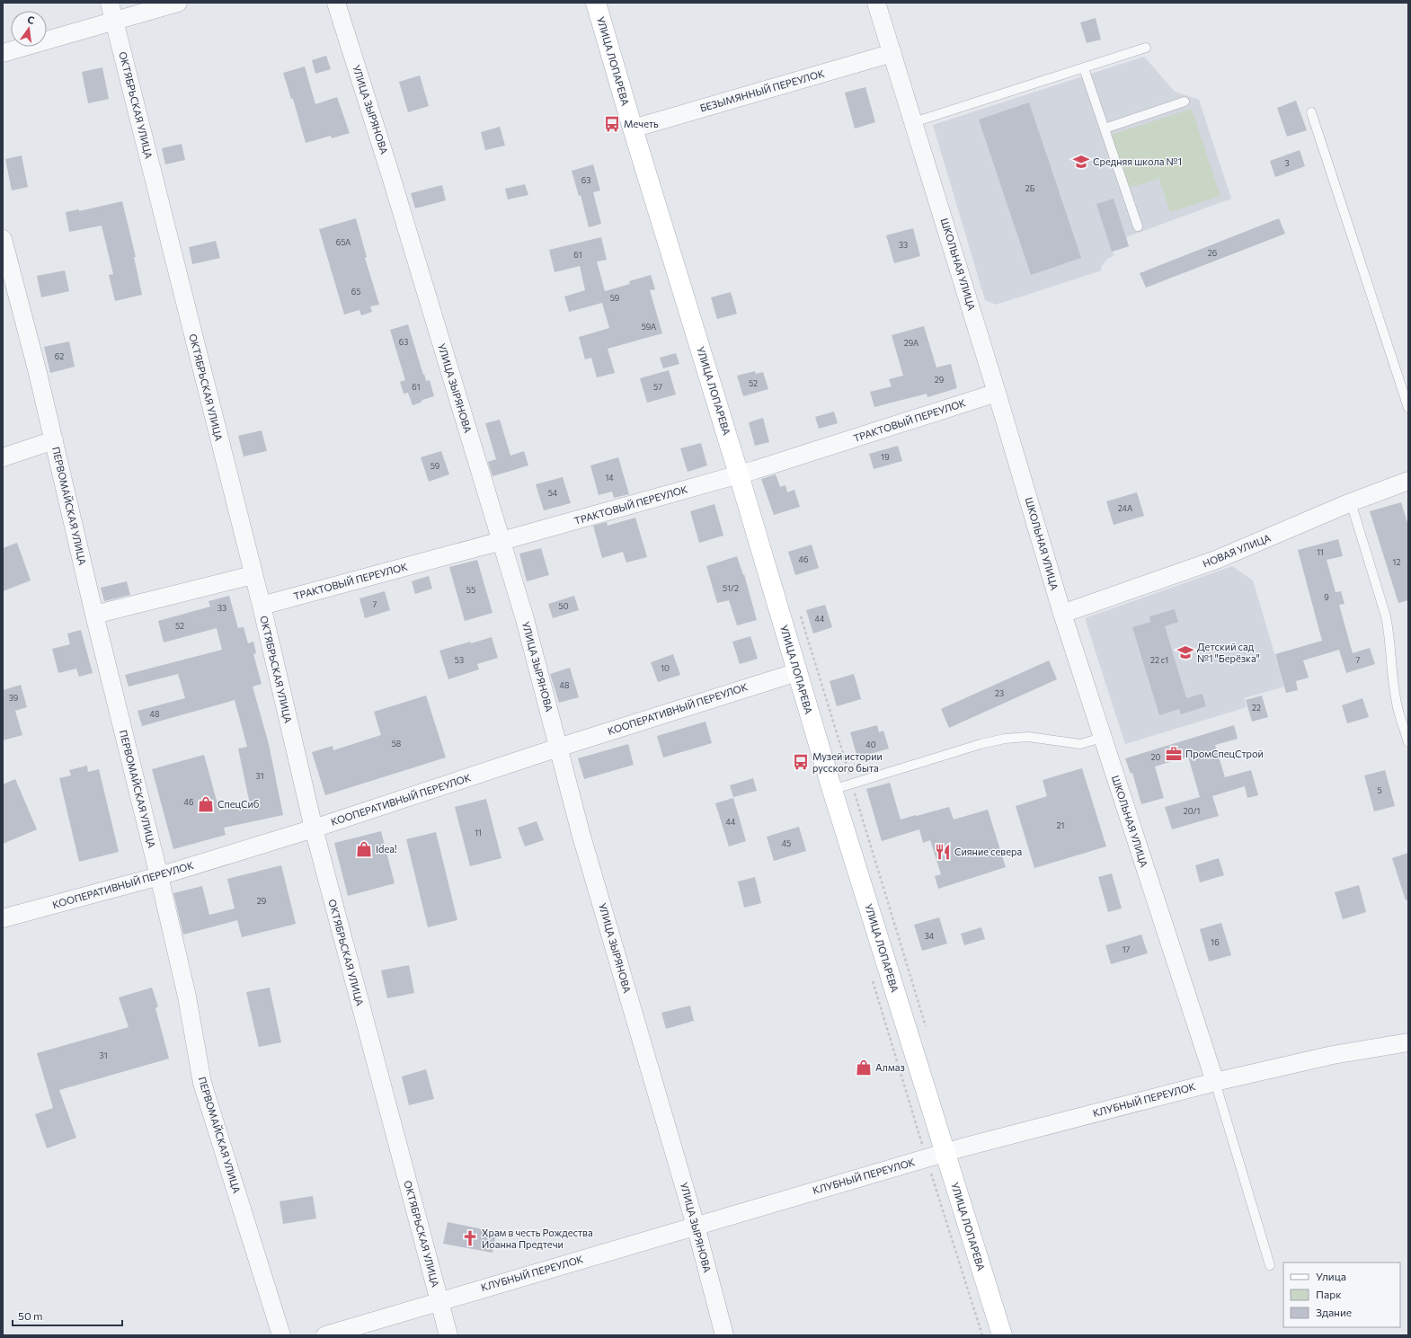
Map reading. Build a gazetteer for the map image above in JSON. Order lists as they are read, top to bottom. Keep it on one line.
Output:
{"streets":{"main road":["УЛИЦА ЛОПАРЕВА"],"street":["БЕЗЫМЯННЫЙ ПЕРЕУЛОК","ОКТЯБРЬСКАЯ УЛИЦА","УЛИЦА ЗЫРЯНОВА","ШКОЛЬНАЯ УЛИЦА","ТРАКТОВЫЙ ПЕРЕУЛОК","ПЕРВОМАЙСКАЯ УЛИЦА","НОВАЯ УЛИЦА","КООПЕРАТИВНЫЙ ПЕРЕУЛОК","КЛУБНЫЙ ПЕРЕУЛОК"]},"crossings":[["УЛИЦА ЛОПАРЕВА","БЕЗЫМЯННЫЙ ПЕРЕУЛОК"],["УЛИЦА ЛОПАРЕВА","ТРАКТОВЫЙ ПЕРЕУЛОК"],["УЛИЦА ЛОПАРЕВА","КООПЕРАТИВНЫЙ ПЕРЕУЛОК"],["УЛИЦА ЛОПАРЕВА","КЛУБНЫЙ ПЕРЕУЛОК"],["БЕЗЫМЯННЫЙ ПЕРЕУЛОК","ШКОЛЬНАЯ УЛИЦА"],["ОКТЯБРЬСКАЯ УЛИЦА","ТРАКТОВЫЙ ПЕРЕУЛОК"],["ОКТЯБРЬСКАЯ УЛИЦА","КООПЕРАТИВНЫЙ ПЕРЕУЛОК"],["ОКТЯБРЬСКАЯ УЛИЦА","КЛУБНЫЙ ПЕРЕУЛОК"],["УЛИЦА ЗЫРЯНОВА","ТРАКТОВЫЙ ПЕРЕУЛОК"],["УЛИЦА ЗЫРЯНОВА","КООПЕРАТИВНЫЙ ПЕРЕУЛОК"],["УЛИЦА ЗЫРЯНОВА","КЛУБНЫЙ ПЕРЕУЛОК"],["ШКОЛЬНАЯ УЛИЦА","ТРАКТОВЫЙ ПЕРЕУЛОК"],["ШКОЛЬНАЯ УЛИЦА","НОВАЯ УЛИЦА"],["ШКОЛЬНАЯ УЛИЦА","КЛУБНЫЙ ПЕРЕУЛОК"],["ПЕРВОМАЙСКАЯ УЛИЦА","КООПЕРАТИВНЫЙ ПЕРЕУЛОК"]],"places":{"bus stop":["Мечеть","Музей истории русского быта"],"school or university":["Средняя школа №1","Детский сад №1 \"Берёзка\""],"office":["ПромСпецСтрой"],"shop":["СпецСиб","Idea!","Алмаз"],"restaurant":["Сияние севера"],"church":["Храм в честь Рождества Иоанна Предтечи"]},"house_numbers":["3","63","2Б","65А","33","26","61","65","59","59А","63","29А","62","29","52","61","57","19","59","14","54","24А","11","46","12","51/2","55","9","7","50","33","44","52","53","22 с1","7","10","48","23","39","22","48","58","40","20","31","5","46","20/1","44","21","11","45","29","34","16","17","31"],"legend":["Улица","Парк","Здание"],"scale_bar":"50 m","north":"top"}
